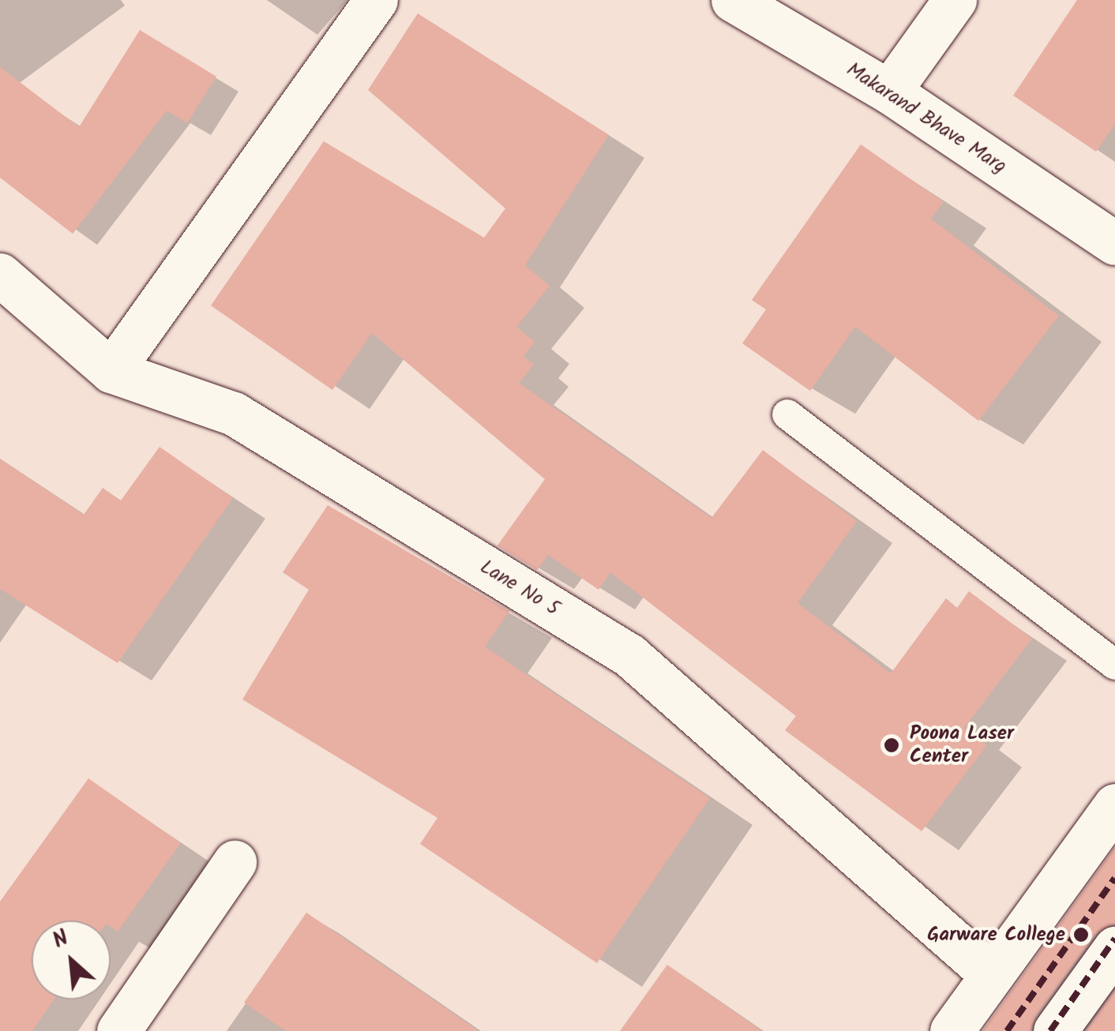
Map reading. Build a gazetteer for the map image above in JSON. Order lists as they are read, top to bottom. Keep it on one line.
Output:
{"streets":{"street":["Makarand Bhave Marg","Lane No 5"]},"places":["Poona Laser Center","Garware College"],"north":"top left"}
